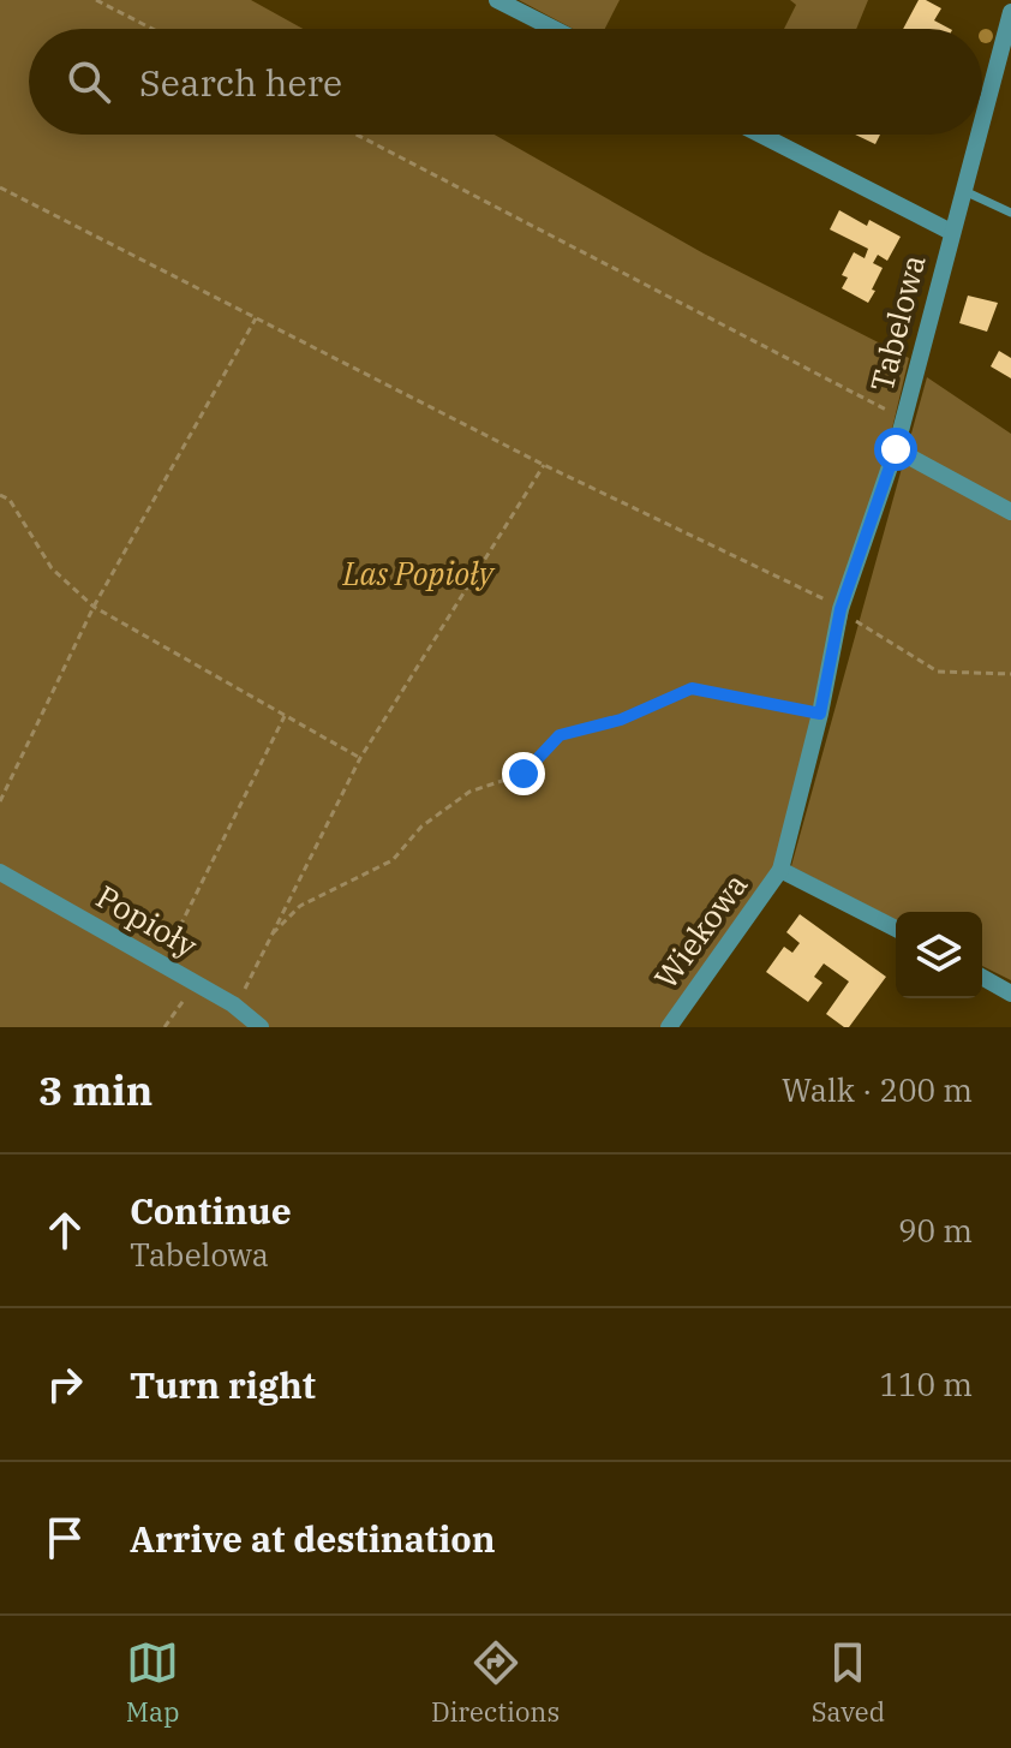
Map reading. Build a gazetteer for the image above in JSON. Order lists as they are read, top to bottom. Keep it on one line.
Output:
{"streets":{"street":["Tabelowa","Popioły","Wiekowa"]},"crossings":[["Tabelowa","Wiekowa"]],"parks":["Las Popioły"],"page":{"search":"Search here","heading":["3 min","Walk · 200 m"],"list":[["Continue","Tabelowa","90 m"],["Turn right","110 m"],"Arrive at destination"],"nav":["Map","Directions","Saved"]}}
